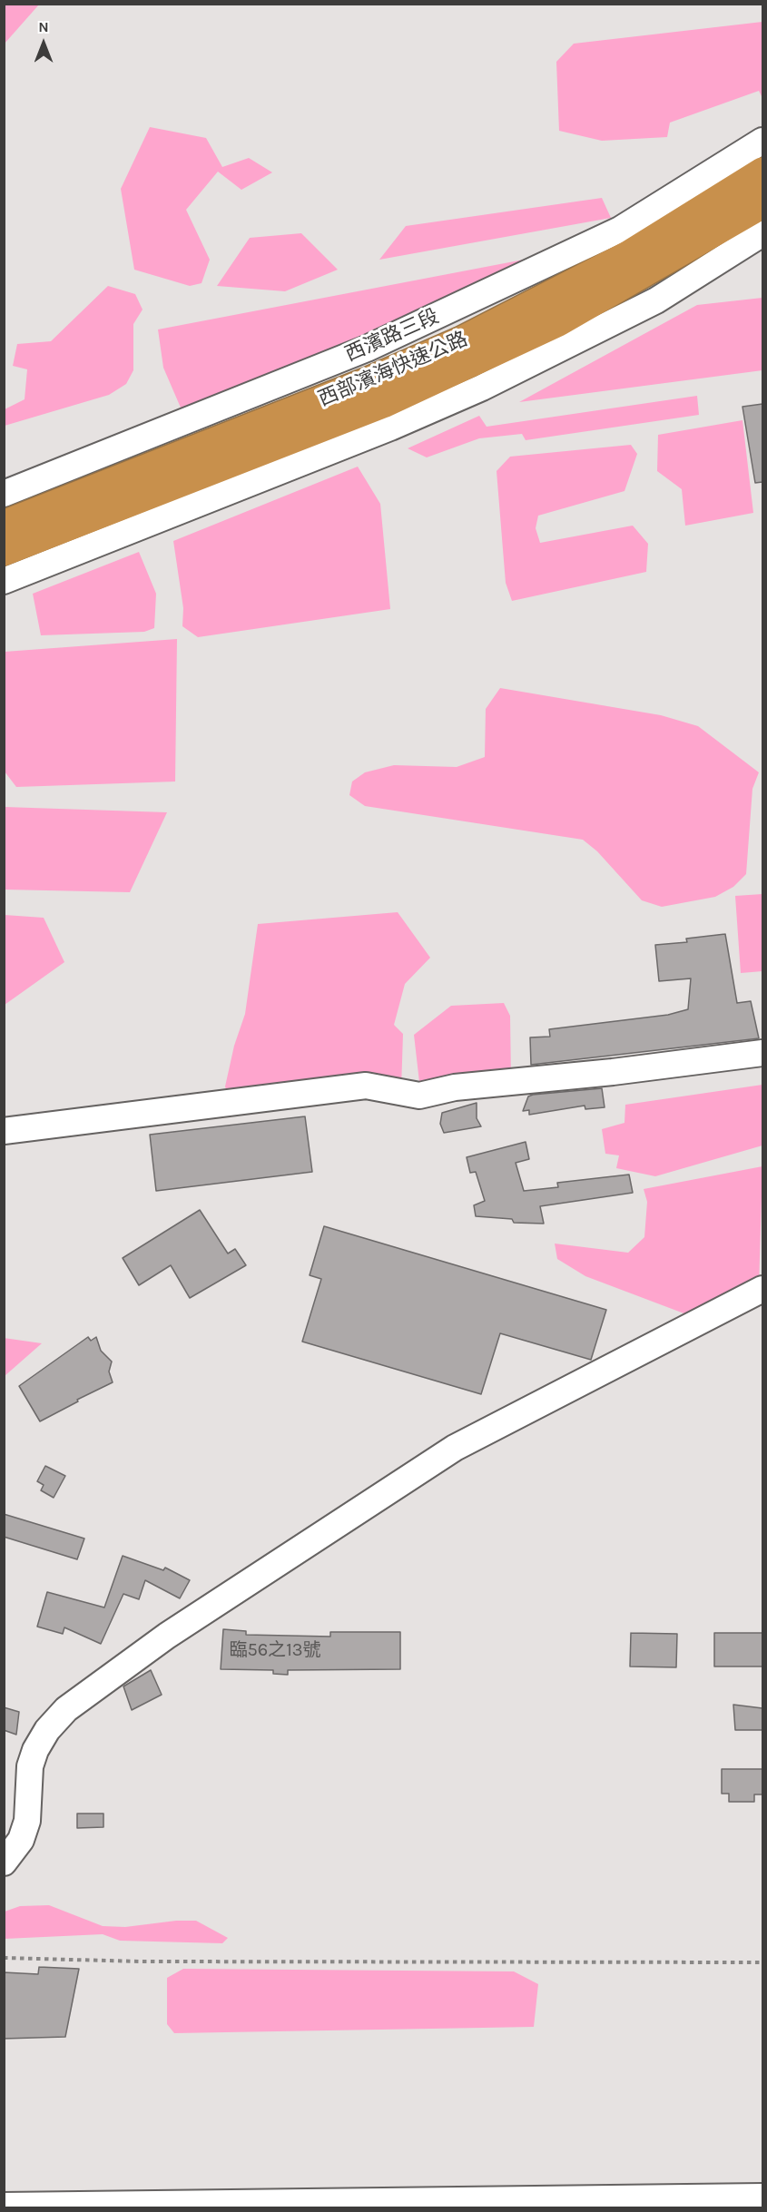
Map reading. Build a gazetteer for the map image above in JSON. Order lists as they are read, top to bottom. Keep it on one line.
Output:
{"streets":{"highway":["西部濱海快速公路"],"street":["西濱路三段"]},"house_numbers":["臨56之13號"],"north":"top"}
